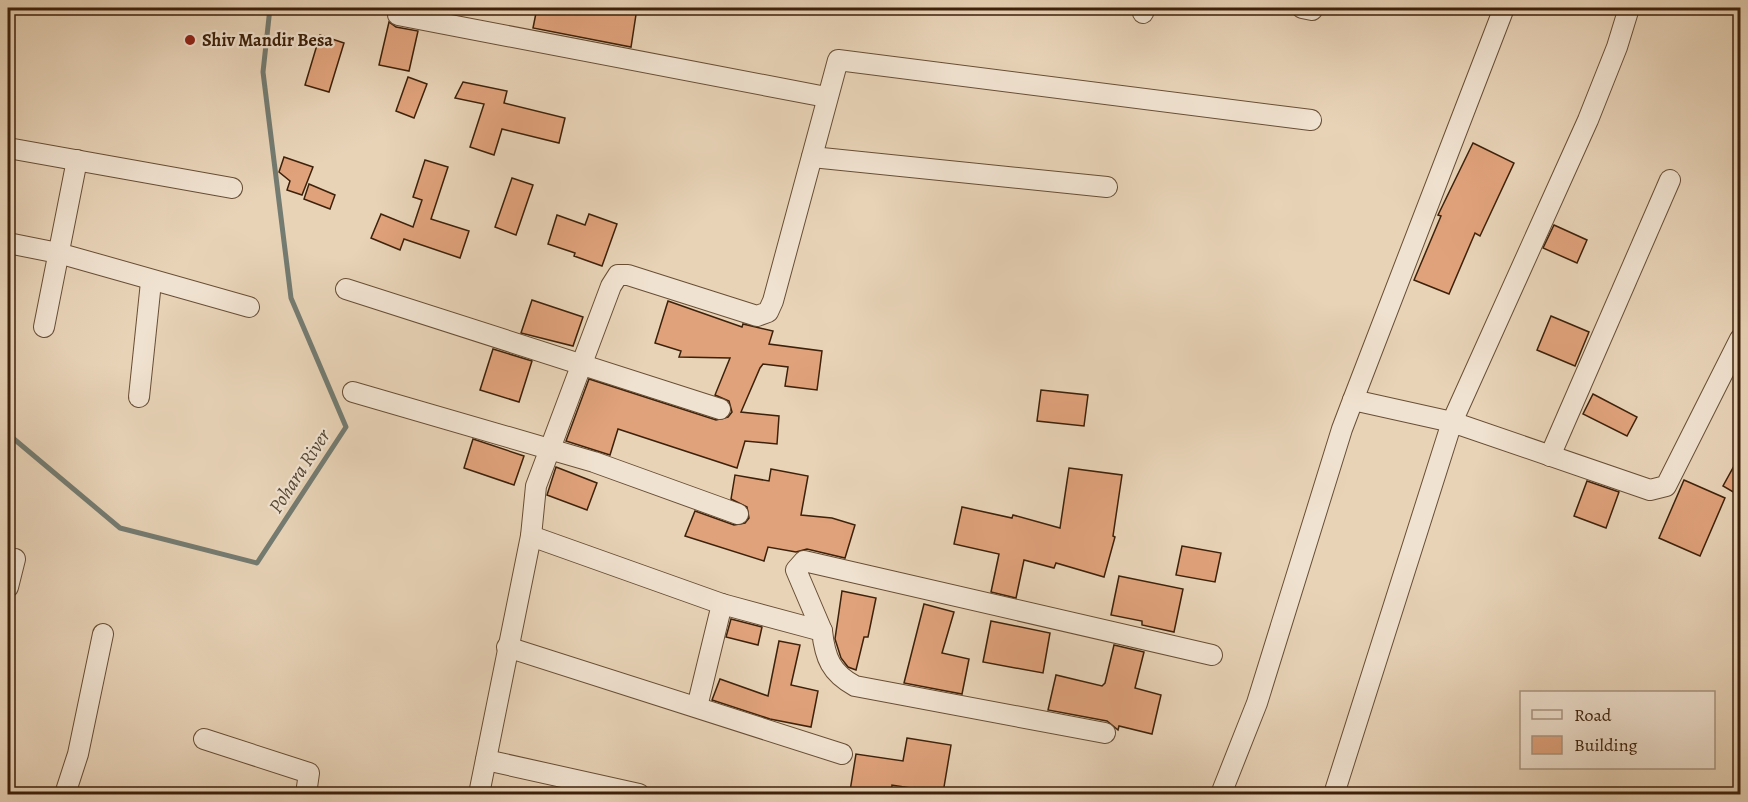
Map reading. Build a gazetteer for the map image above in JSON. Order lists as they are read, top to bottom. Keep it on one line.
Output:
{"water":["Pohara River"],"places":["Shiv Mandir Besa"],"legend":["Road","Building"]}
